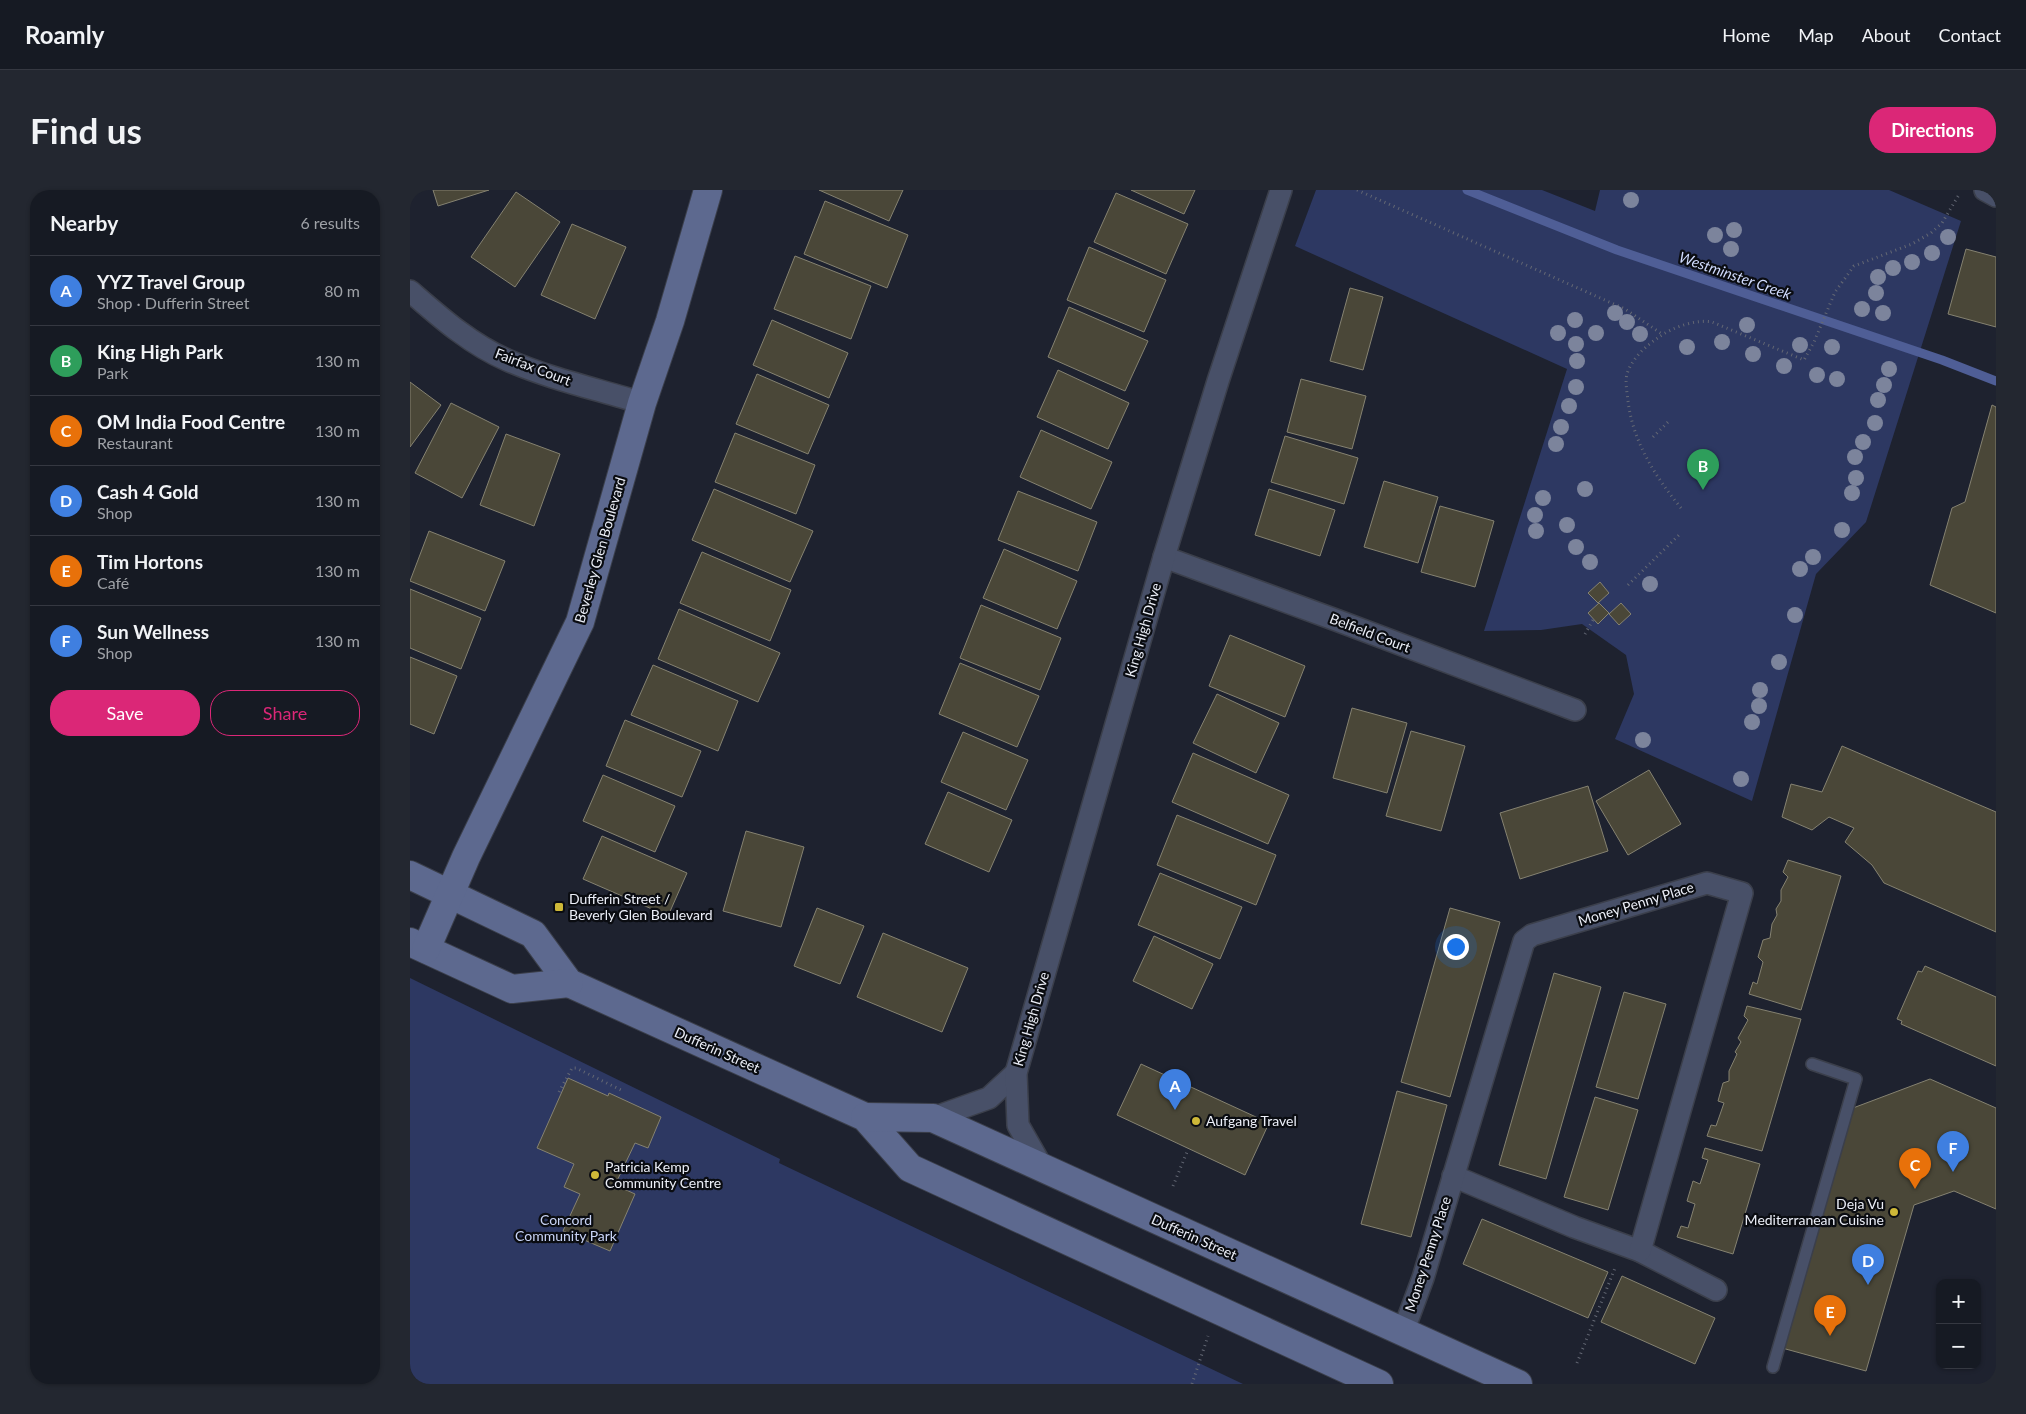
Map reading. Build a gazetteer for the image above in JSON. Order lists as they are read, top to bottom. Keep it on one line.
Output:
{"streets":{"main road":["Beverley Glen Boulevard","Dufferin Street"],"street":["Fairfax Court","King High Drive","Belfield Court","Money Penny Place"]},"crossings":[["Fairfax Court","Beverley Glen Boulevard"],["Beverley Glen Boulevard","Dufferin Street"],["King High Drive","Belfield Court"],["King High Drive","Dufferin Street"],["Money Penny Place","Dufferin Street"]],"water":["Westminster Creek"],"parks":["Concord Community Park"],"places":{"transit":["Dufferin Street / Beverly Glen Boulevard"],"other":["Aufgang Travel","Patricia Kemp Community Centre","Deja Vu Mediterranean Cuisine"]},"page":{"header":"Roamly","nav":["Home","Map","About","Contact"],"buttons":["Directions",["Save","Share"]],"title":"Find us","heading":["Nearby","6 results"],"list":[{"mark":"A","name":"YYZ Travel Group","note":"Shop · Dufferin Street","value":"80 m"},{"mark":"B","name":"King High Park","note":"Park","value":"130 m"},{"mark":"C","name":"OM India Food Centre","note":"Restaurant","value":"130 m"},{"mark":"D","name":"Cash 4 Gold","note":"Shop","value":"130 m"},{"mark":"E","name":"Tim Hortons","note":"Café","value":"130 m"},{"mark":"F","name":"Sun Wellness","note":"Shop","value":"130 m"}],"pins":["B","A","F","C","D","E"],"map_buttons":["+","−"]}}
